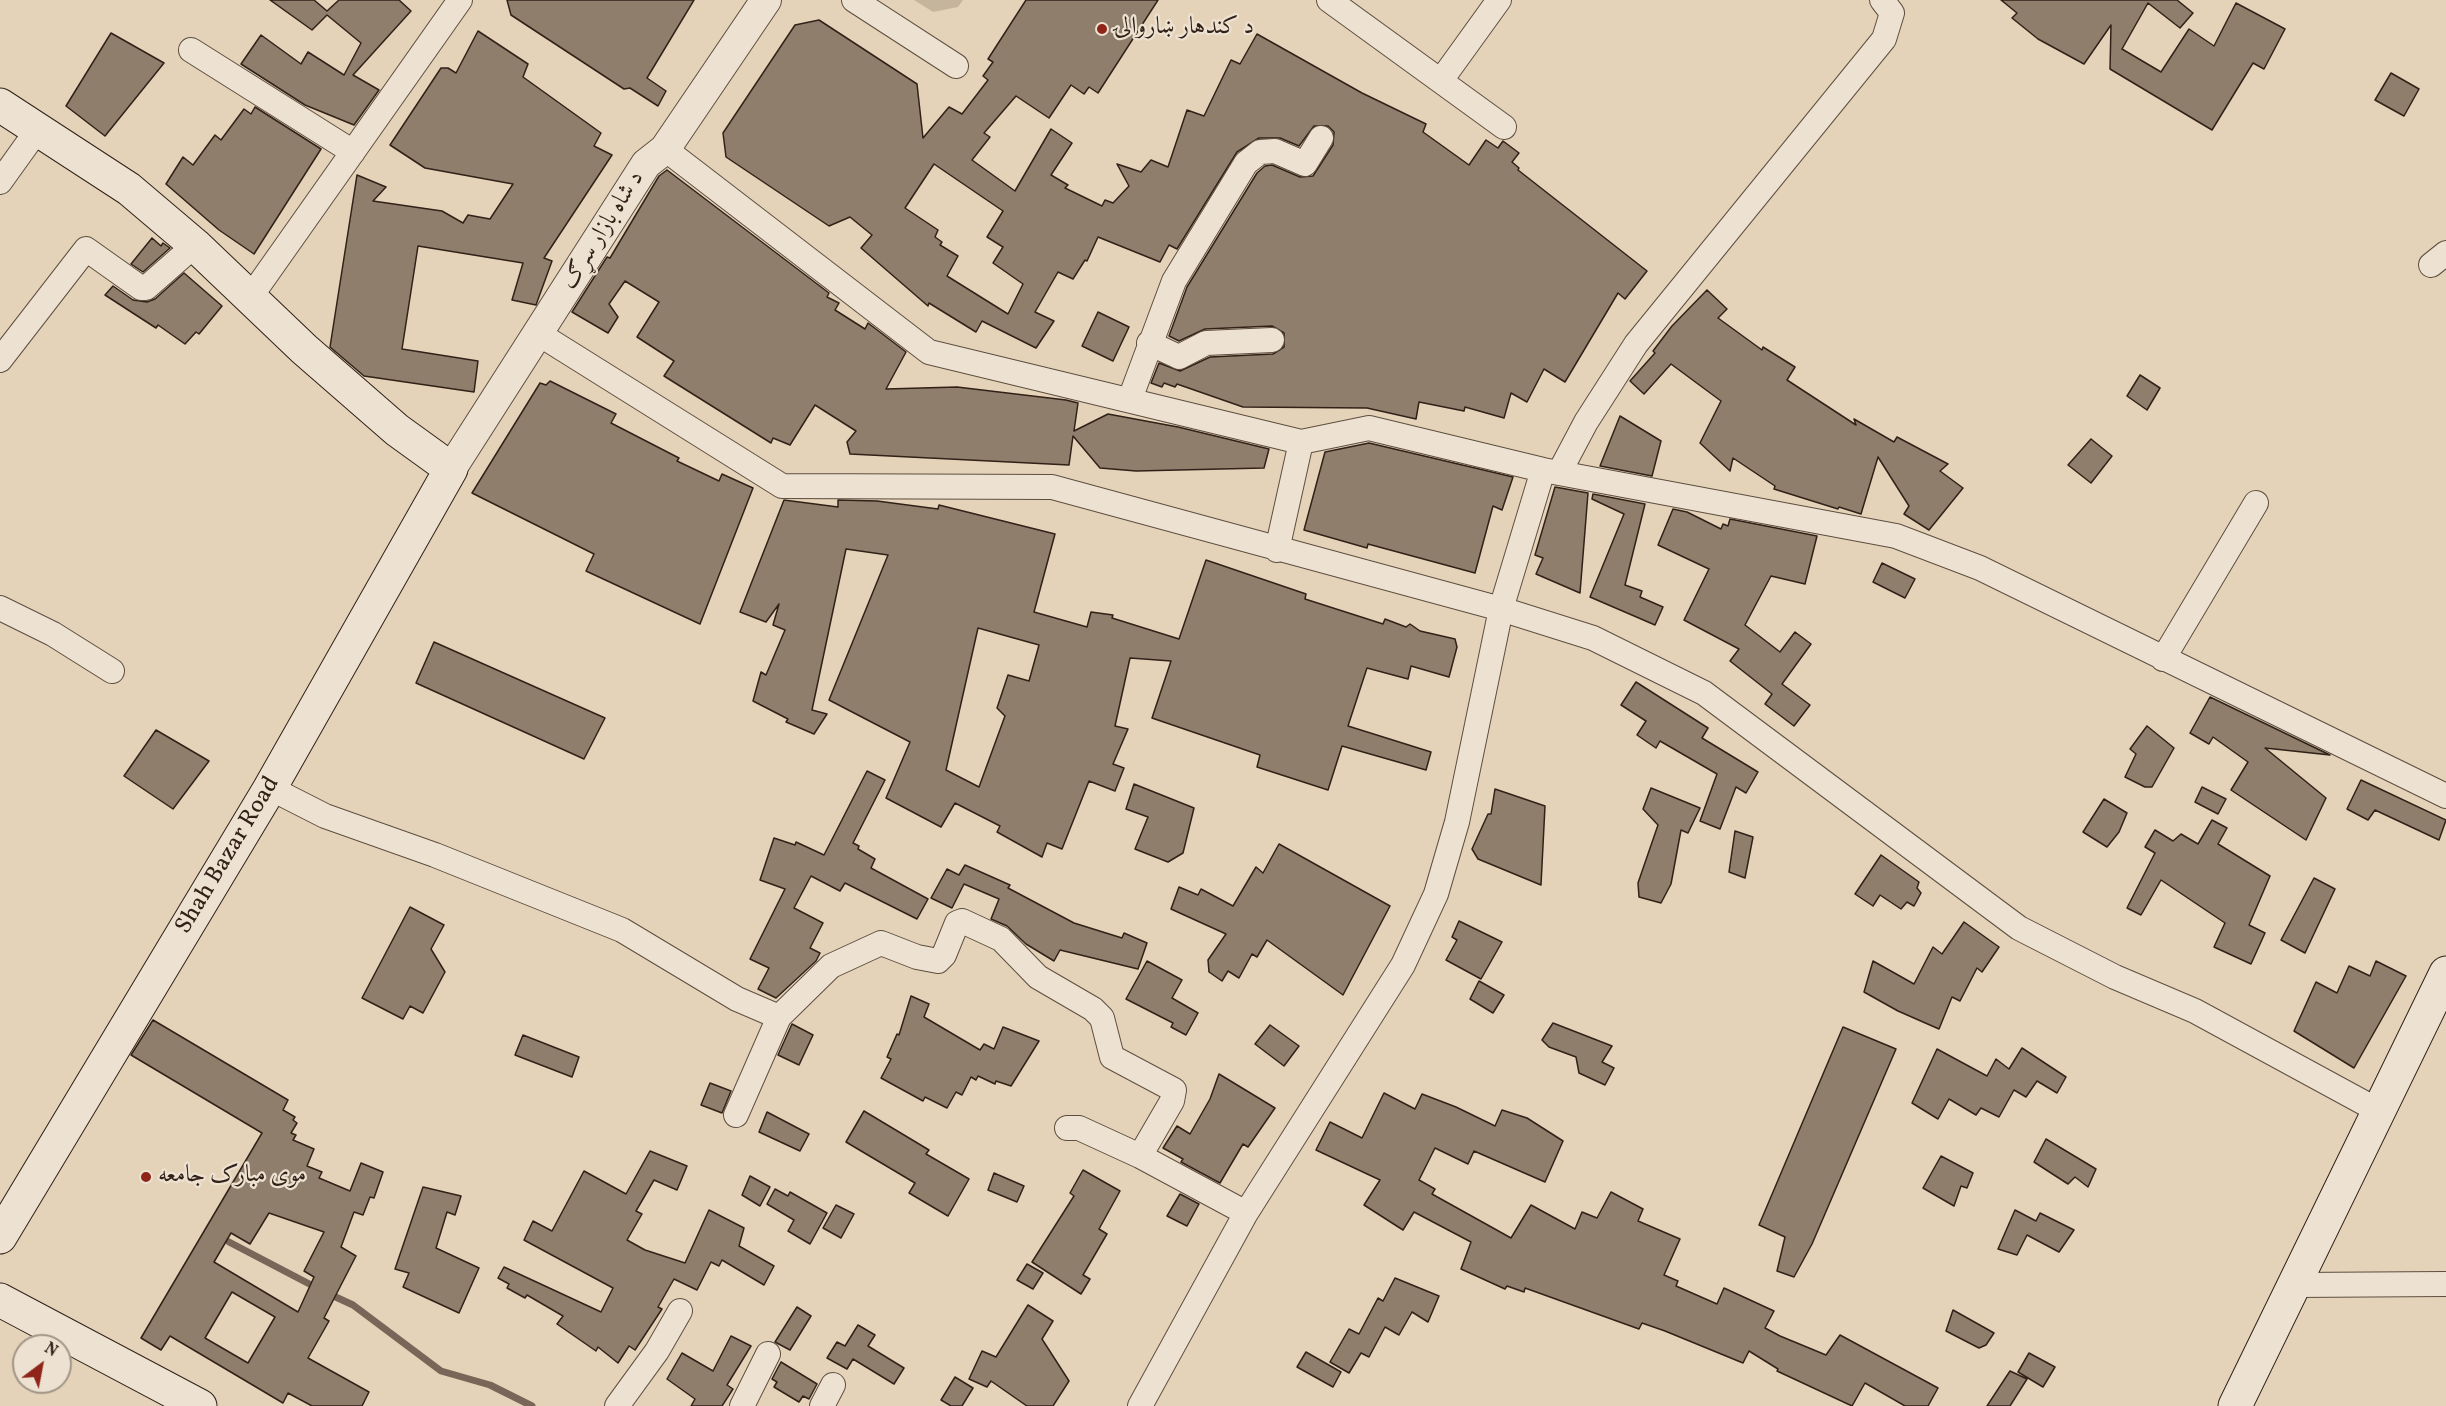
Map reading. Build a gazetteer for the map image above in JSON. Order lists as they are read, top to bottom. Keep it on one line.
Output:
{"streets":{"main road":["Shah Bazar Road"],"street":["د شاه بازار سړګ"]},"crossings":[["د شاه بازار سړګ","Shah Bazar Road"]],"places":["د کندهار ښاروالۍ","موی مبارک جامعه"],"north":"top right"}
